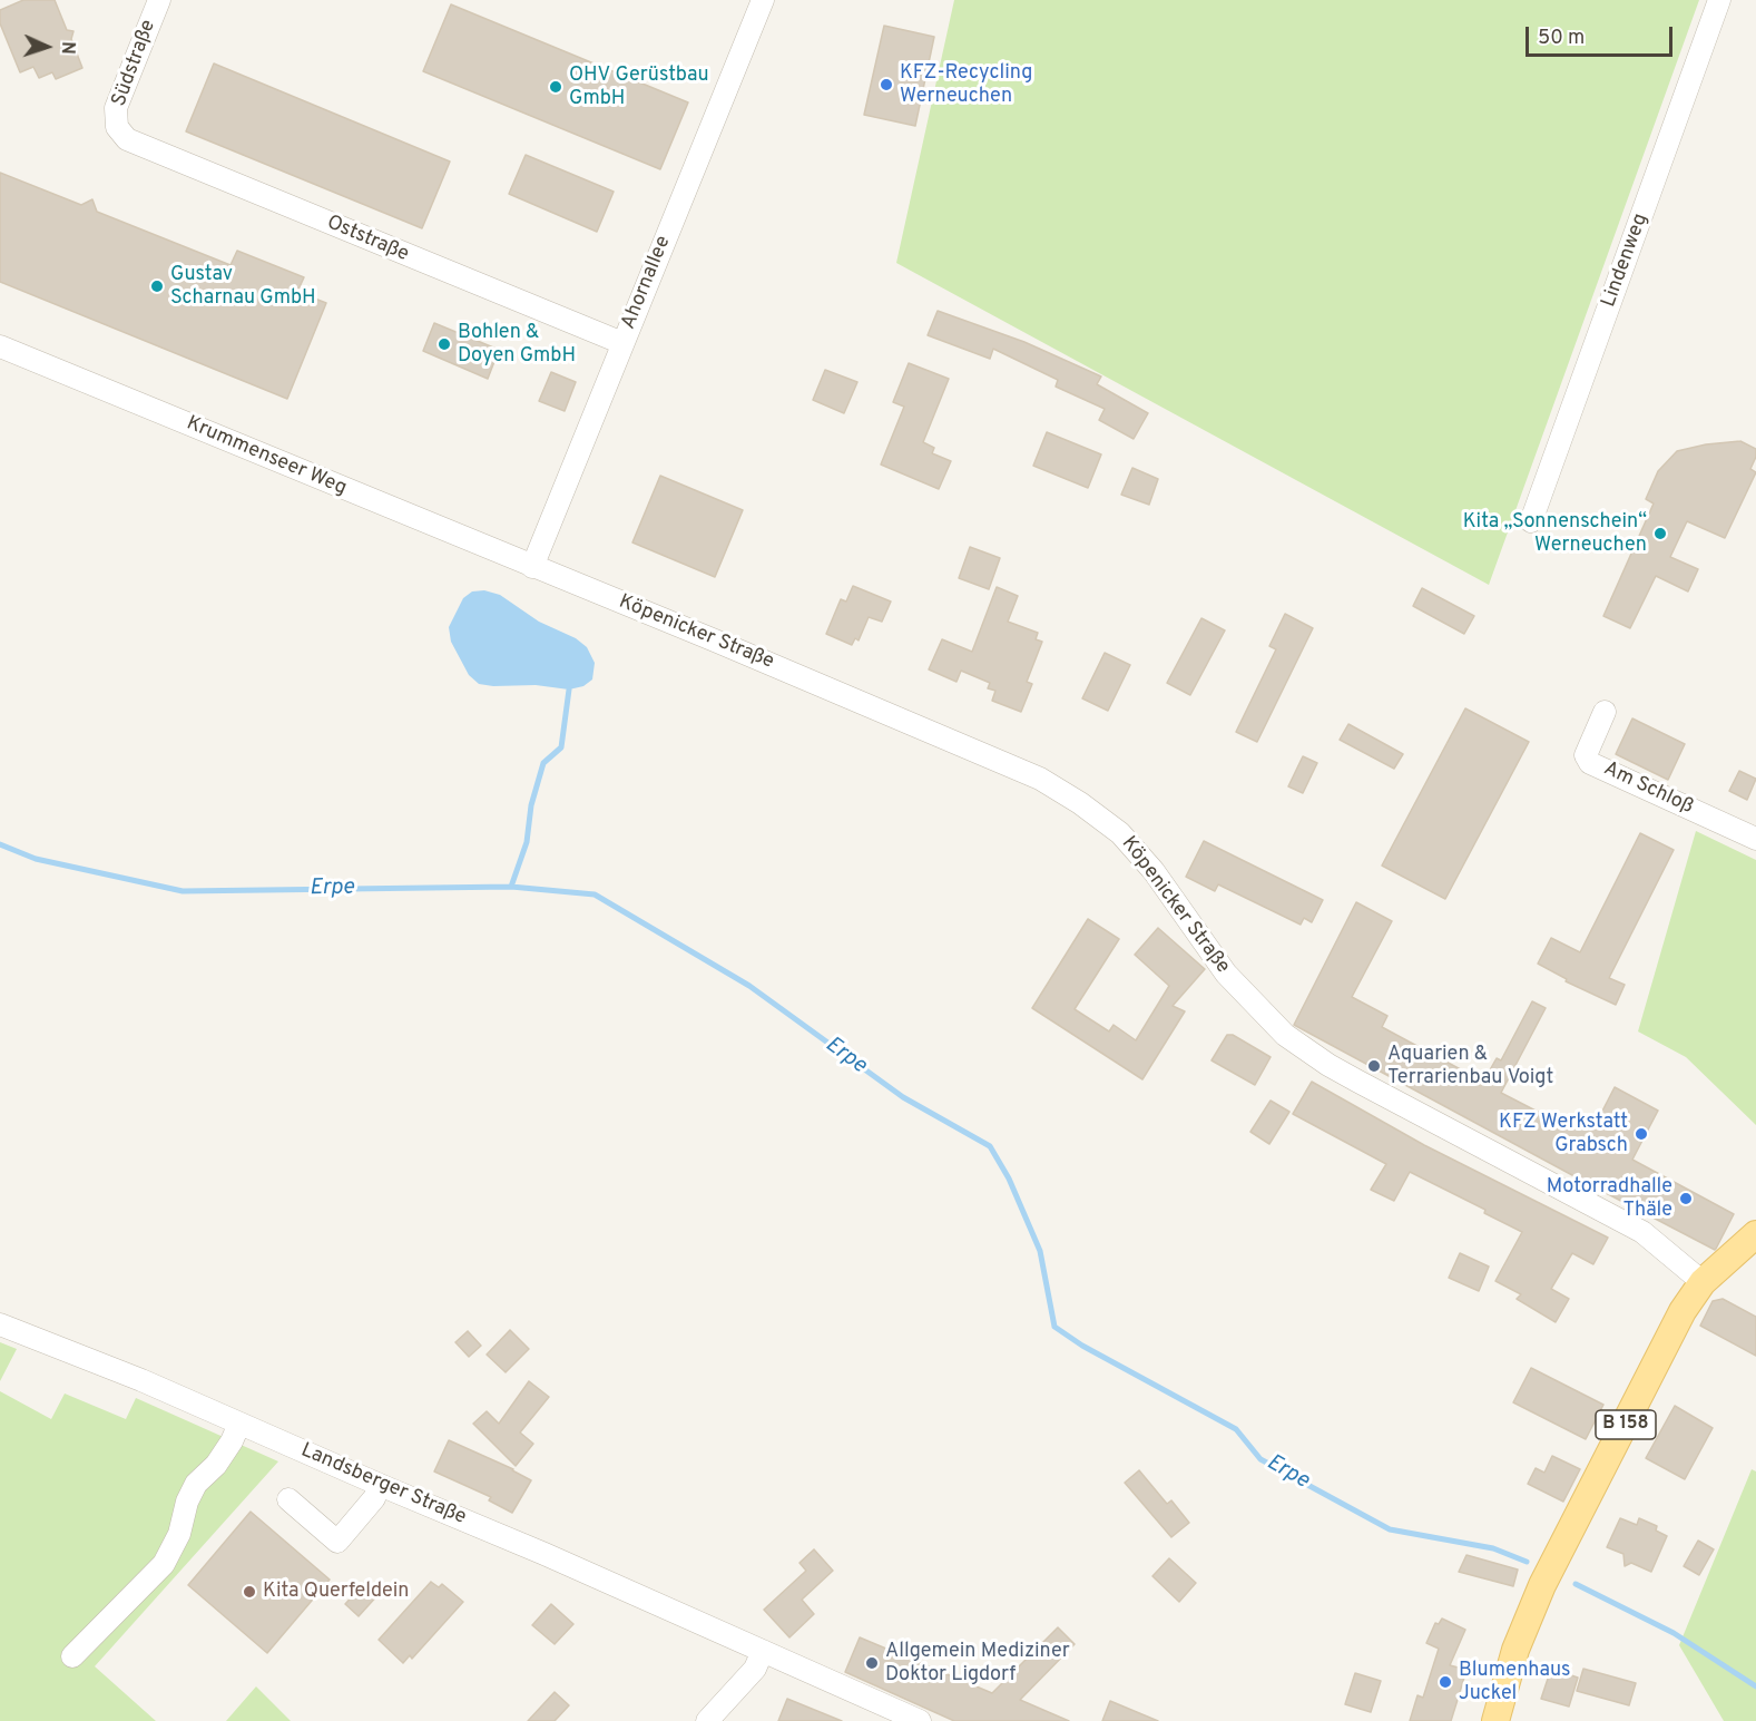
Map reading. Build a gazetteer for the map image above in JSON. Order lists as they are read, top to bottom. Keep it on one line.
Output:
{"streets":{"main road":["B 158"],"street":["Südstraße","Oststraße","Lindenweg","Ahornallee","Krummenseer Weg","Köpenicker Straße","Am Schloß","Landsberger Straße"]},"crossings":[["Südstraße","Oststraße"],["Oststraße","Ahornallee"],["Ahornallee","Krummenseer Weg"],["Ahornallee","Köpenicker Straße"],["Krummenseer Weg","Köpenicker Straße"],["Köpenicker Straße","B 158"]],"water":["Erpe"],"places":["KFZ-Recycling Werneuchen","OHV Gerüstbau GmbH","Gustav Scharnau GmbH","Bohlen & Doyen GmbH","Kita „Sonnenschein“ Werneuchen","Aquarien & Terrarienbau Voigt","KFZ Werkstatt Grabsch","Motorradhalle Thäle","Kita Querfeldein","Allgemein Mediziner Doktor Ligdorf","Blumenhaus Juckel"],"scale_bar":"50 m","north":"right"}
